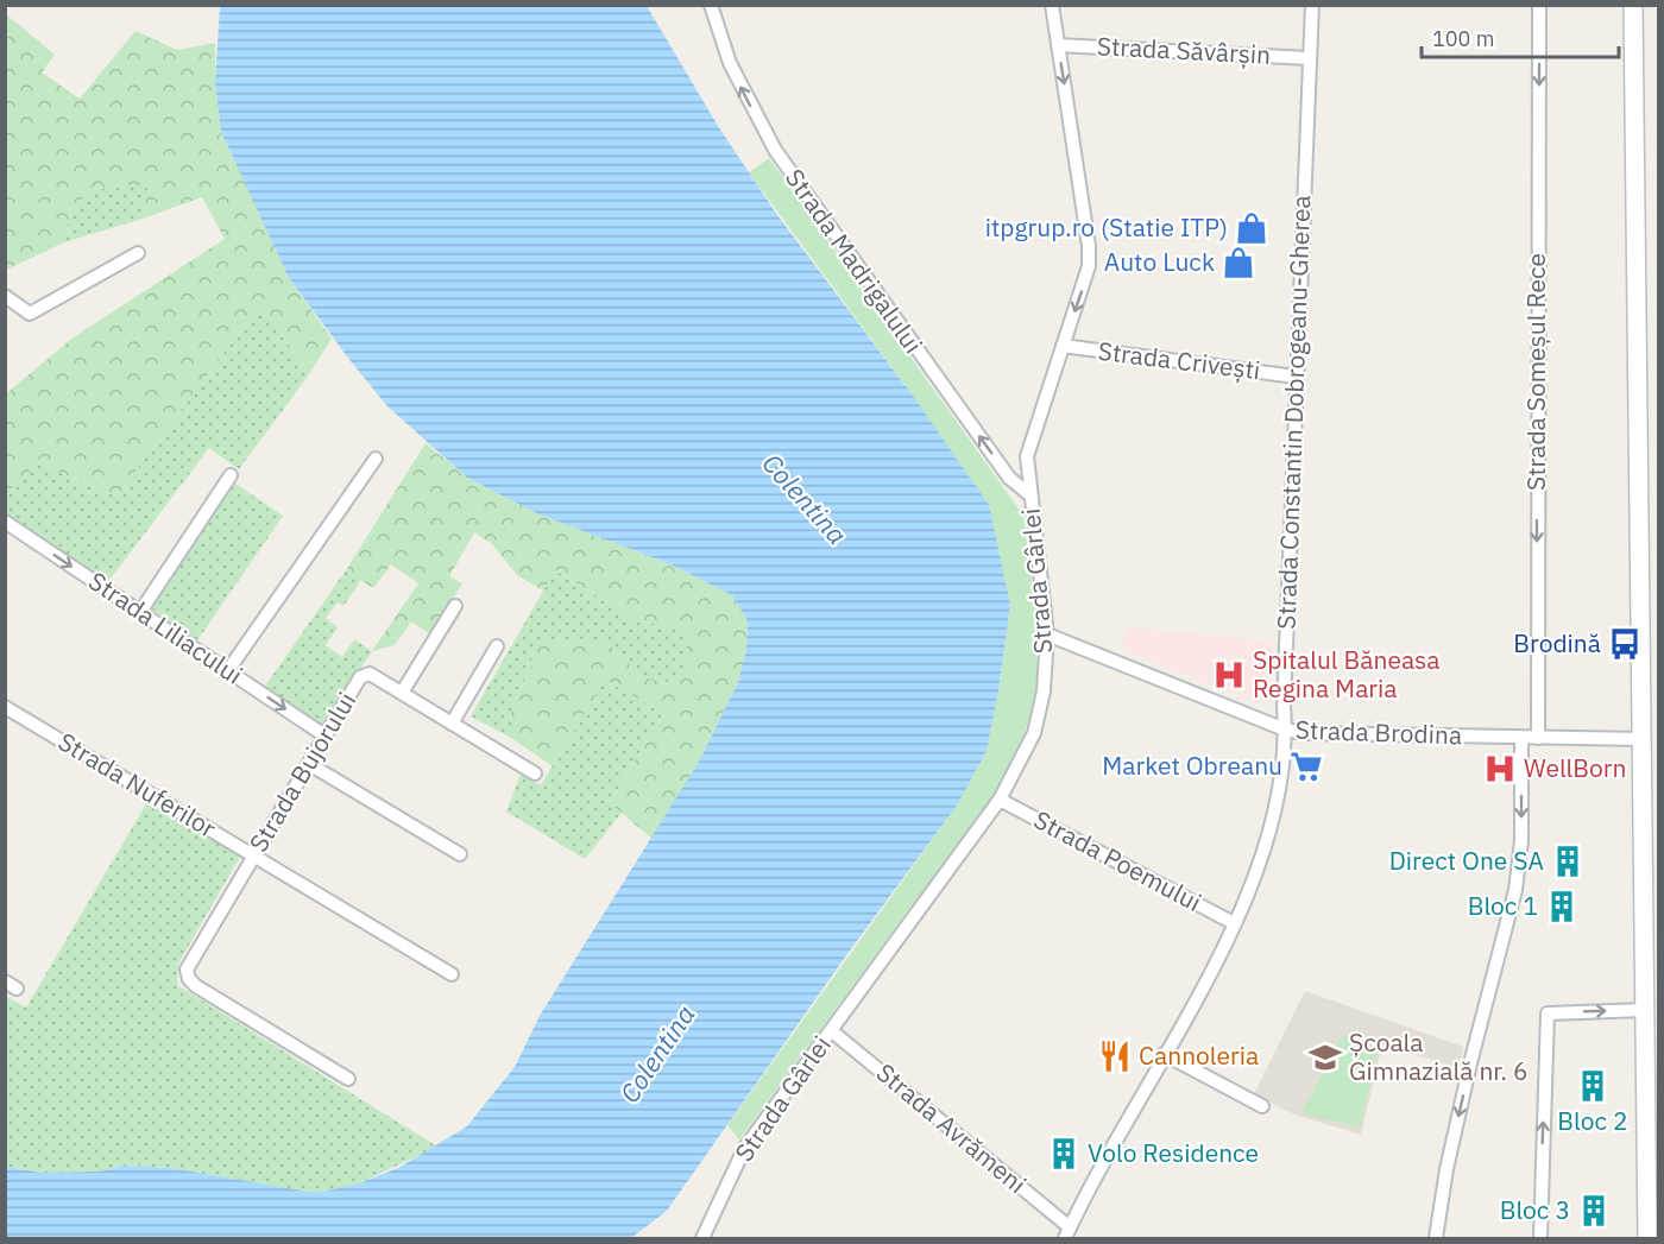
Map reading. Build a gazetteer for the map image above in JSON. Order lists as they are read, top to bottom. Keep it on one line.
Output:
{"streets":{"street":["Strada Săvârșin","Strada Madrigalului","Strada Crivești","Strada Someșul Rece","Strada Constantin Dobrogeanu-Gherea","Strada Gârlei","Strada Liliacului","Strada Brodina","Strada Bujorului","Strada Nuferilor","Strada Poemului","Strada Avrămeni"]},"crossings":[["Strada Săvârșin","Strada Constantin Dobrogeanu-Gherea"],["Strada Săvârșin","Strada Gârlei"],["Strada Madrigalului","Strada Gârlei"],["Strada Crivești","Strada Constantin Dobrogeanu-Gherea"],["Strada Crivești","Strada Gârlei"],["Strada Someșul Rece","Strada Brodina"],["Strada Constantin Dobrogeanu-Gherea","Strada Brodina"],["Strada Constantin Dobrogeanu-Gherea","Strada Poemului"],["Strada Constantin Dobrogeanu-Gherea","Strada Avrămeni"],["Strada Gârlei","Strada Brodina"],["Strada Gârlei","Strada Poemului"],["Strada Gârlei","Strada Avrămeni"],["Strada Liliacului","Strada Bujorului"],["Strada Bujorului","Strada Nuferilor"]],"one_way":["Strada Madrigalului","Strada Someșul Rece","Strada Liliacului"],"water":["Colentina"],"places":{"shop":["itpgrup.ro (Statie ITP)","Auto Luck"],"bus stop":["Brodină"],"hospital":["Spitalul Băneasa Regina Maria","WellBorn"],"supermarket":["Market Obreanu"],"building":["Direct One SA","Bloc 1","Bloc 2","Volo Residence","Bloc 3"],"restaurant":["Cannoleria"],"school or university":["Școala Gimnazială nr. 6"]},"scale_bar":"100 m"}
